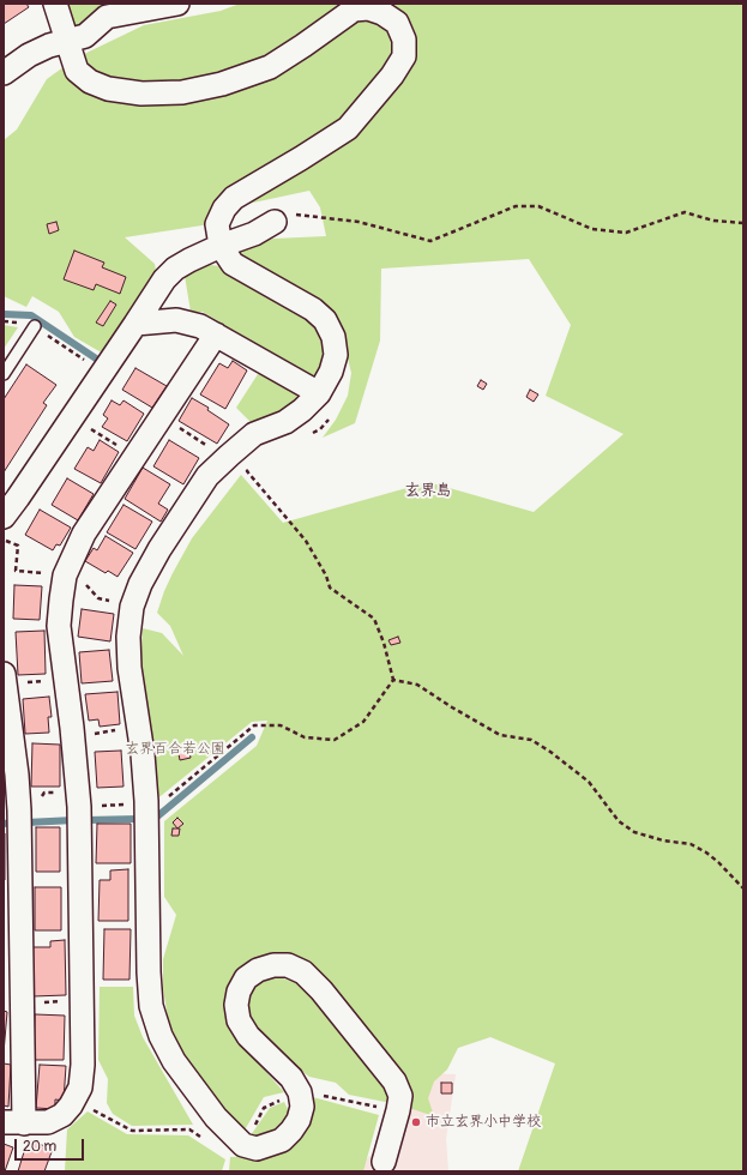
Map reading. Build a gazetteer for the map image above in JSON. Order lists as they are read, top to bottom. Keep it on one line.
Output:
{"districts":["玄界島"],"parks":["玄界百合若公園"],"places":["市立玄界小中学校"],"scale_bar":"20 m"}
